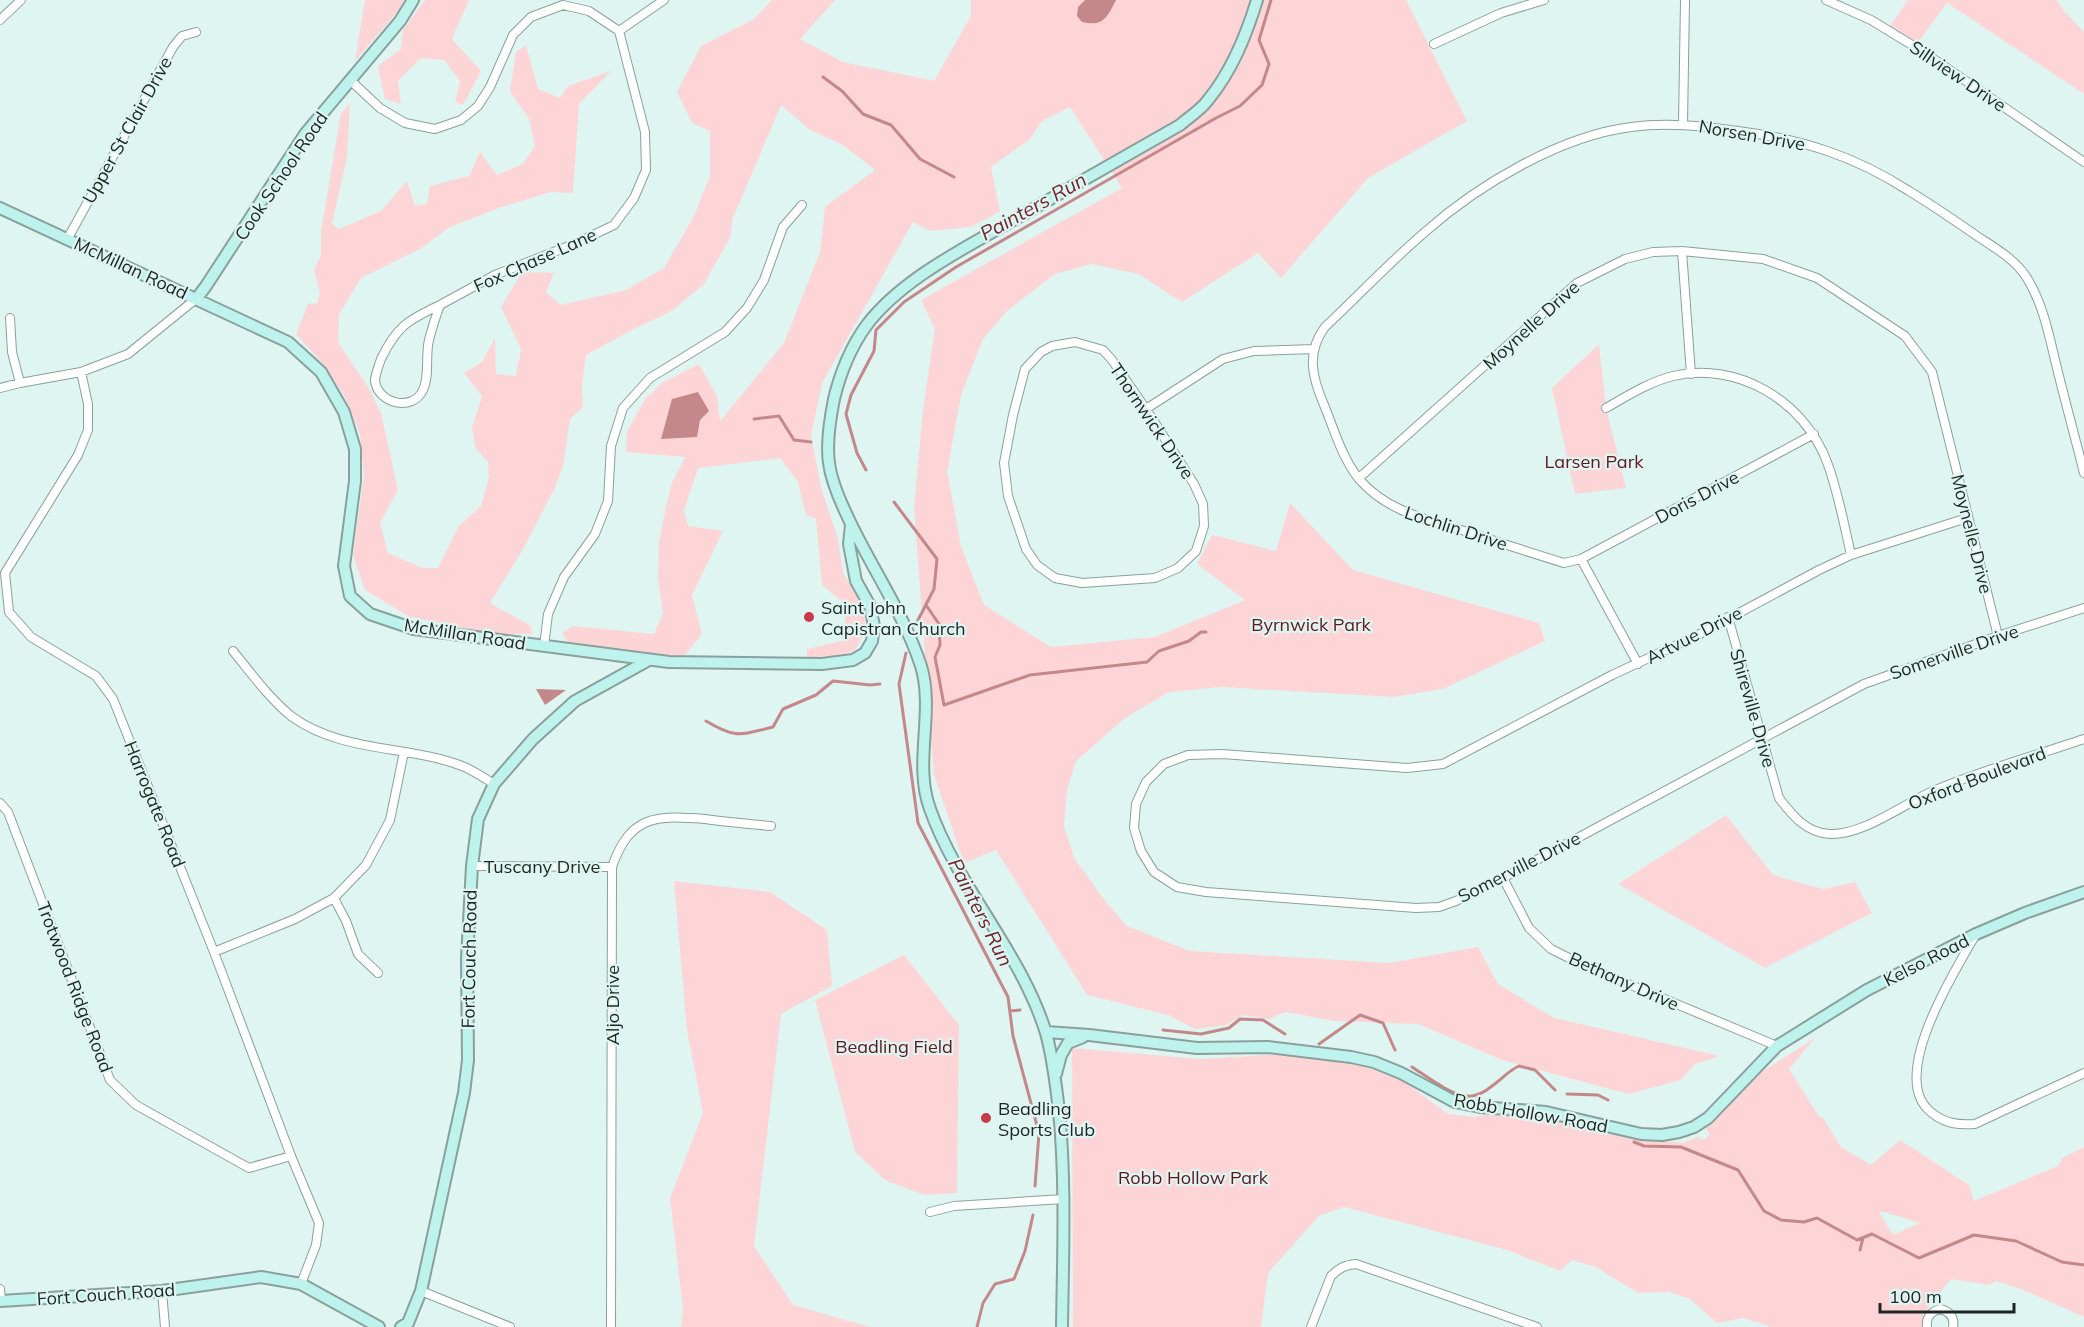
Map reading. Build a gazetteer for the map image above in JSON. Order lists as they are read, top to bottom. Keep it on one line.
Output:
{"streets":{"street":["Sillview Drive","Upper St Clair Drive","Norsen Drive","Cook School Road","Fox Chase Lane","McMillan Road","Moynelle Drive","Thornwick Drive","Doris Drive","Lochlin Drive","Artvue Drive","Somerville Drive","Shireville Drive","Oxford Boulevard","Harrogate Road","Tuscany Drive","Fort Couch Road","Kelso Road","Bethany Drive","Trotwood Ridge Road","Aljo Drive","Robb Hollow Road"]},"crossings":[["Upper St Clair Drive","McMillan Road"],["Norsen Drive","Lochlin Drive"],["Cook School Road","McMillan Road"],["McMillan Road","Fort Couch Road"],["Moynelle Drive","Lochlin Drive"],["Moynelle Drive","Artvue Drive"],["Moynelle Drive","Somerville Drive"],["Doris Drive","Lochlin Drive"],["Artvue Drive","Somerville Drive"],["Artvue Drive","Shireville Drive"],["Somerville Drive","Shireville Drive"],["Somerville Drive","Bethany Drive"],["Shireville Drive","Oxford Boulevard"],["Harrogate Road","Fort Couch Road"],["Harrogate Road","Trotwood Ridge Road"],["Tuscany Drive","Fort Couch Road"],["Tuscany Drive","Aljo Drive"],["Kelso Road","Bethany Drive"],["Kelso Road","Robb Hollow Road"],["Bethany Drive","Robb Hollow Road"]],"water":["Painters Run"],"parks":["Larsen Park","Byrnwick Park","Beadling Field","Robb Hollow Park"],"places":["Saint John Capistran Church","Beadling Sports Club"],"scale_bar":"100 m"}
